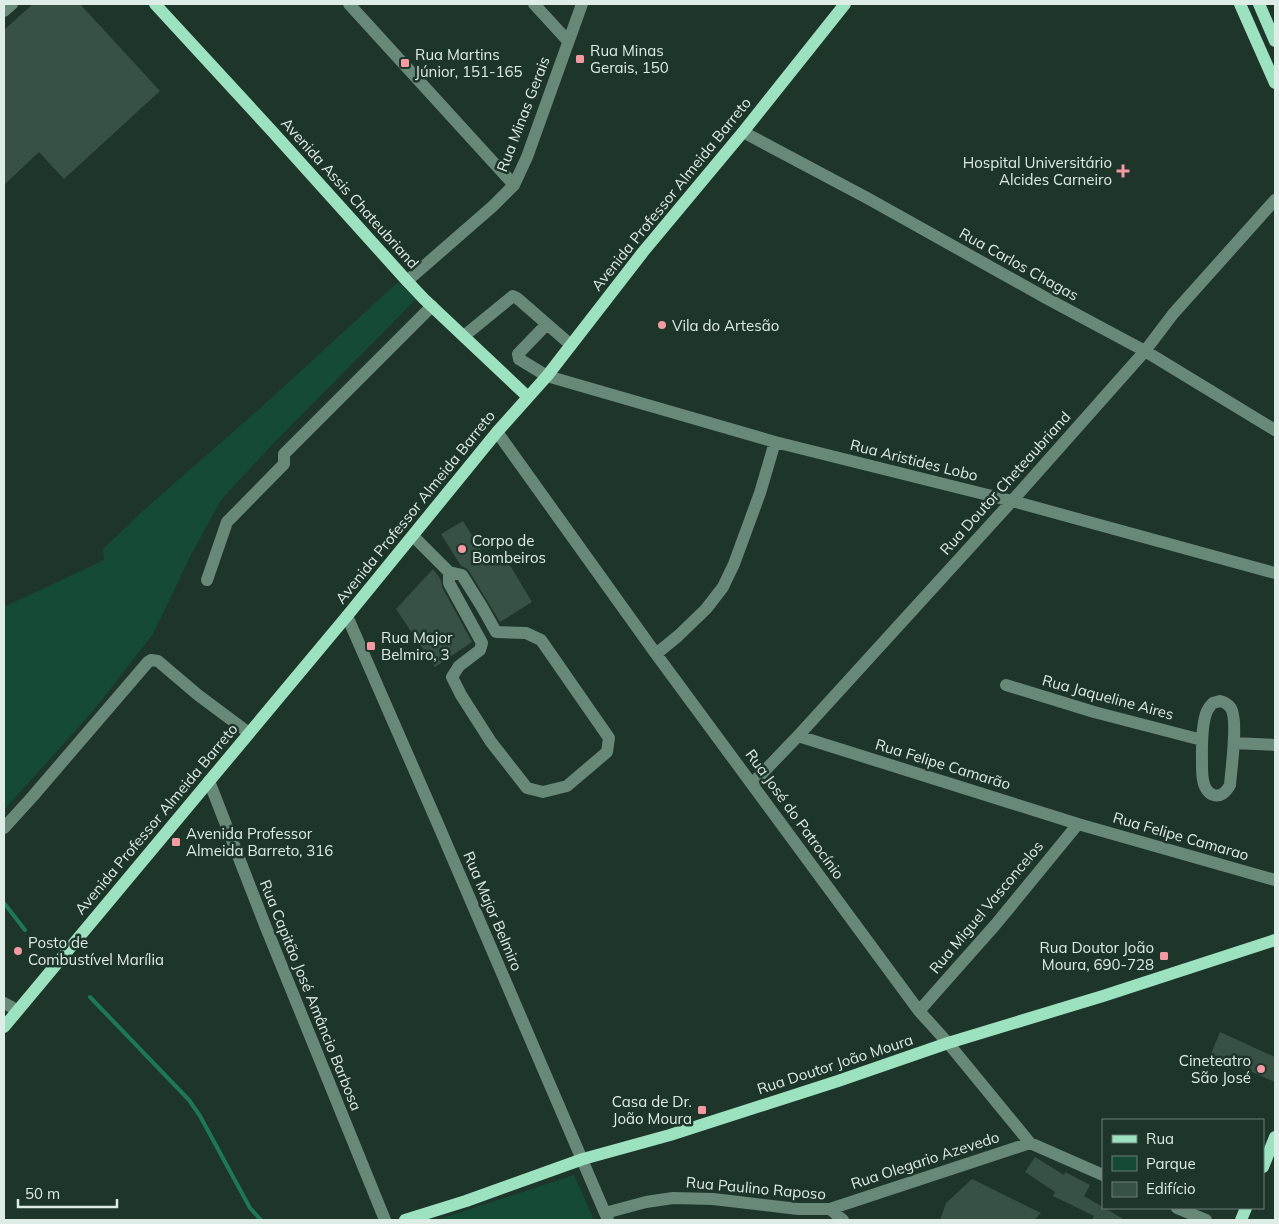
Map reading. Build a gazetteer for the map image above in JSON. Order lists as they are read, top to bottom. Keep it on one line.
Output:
{"streets":{"main road":["Avenida Assis Chateubriand","Avenida Professor Almeida Barreto","Rua Doutor João Moura"],"street":["Rua Minas Gerais","Rua Carlos Chagas","Rua Aristides Lobo","Rua Doutor Cheteaubriand","Rua Jaqueline Aires","Rua Felipe Camarão","Rua José do Patrocínio","Rua Felipe Camarao","Rua Miguel Vasconcelos","Rua Major Belmiro","Rua Capitão José Amâncio Barbosa","Rua Olegario Azevedo","Rua Paulino Raposo"]},"crossings":[["Rua Minas Gerais","Avenida Assis Chateubriand"],["Avenida Assis Chateubriand","Avenida Professor Almeida Barreto"],["Avenida Professor Almeida Barreto","Rua Carlos Chagas"],["Avenida Professor Almeida Barreto","Rua Aristides Lobo"],["Avenida Professor Almeida Barreto","Rua José do Patrocínio"],["Avenida Professor Almeida Barreto","Rua Major Belmiro"],["Avenida Professor Almeida Barreto","Rua Capitão José Amâncio Barbosa"],["Rua Carlos Chagas","Rua Doutor Cheteaubriand"],["Rua Aristides Lobo","Rua Doutor Cheteaubriand"],["Rua Doutor Cheteaubriand","Rua Felipe Camarão"],["Rua Doutor Cheteaubriand","Rua José do Patrocínio"],["Rua Felipe Camarão","Rua Felipe Camarao"],["Rua Felipe Camarão","Rua Miguel Vasconcelos"],["Rua José do Patrocínio","Rua Miguel Vasconcelos"],["Rua José do Patrocínio","Rua Doutor João Moura"],["Rua José do Patrocínio","Rua Olegario Azevedo"],["Rua Felipe Camarao","Rua Miguel Vasconcelos"],["Rua Major Belmiro","Rua Doutor João Moura"],["Rua Major Belmiro","Rua Paulino Raposo"],["Rua Olegario Azevedo","Rua Paulino Raposo"]],"places":{"transit":["Rua Minas Gerais, 150","Rua Martins Júnior, 151-165","Rua Major Belmiro, 3","Avenida Professor Almeida Barreto, 316","Rua Doutor João Moura, 690-728","Casa de Dr. João Moura"],"health":["Hospital Universitário Alcides Carneiro"],"other":["Vila do Artesão","Corpo de Bombeiros","Posto de Combustível Marília","Cineteatro São José"]},"legend":["Rua","Parque","Edifício"],"scale_bar":"50 m"}
